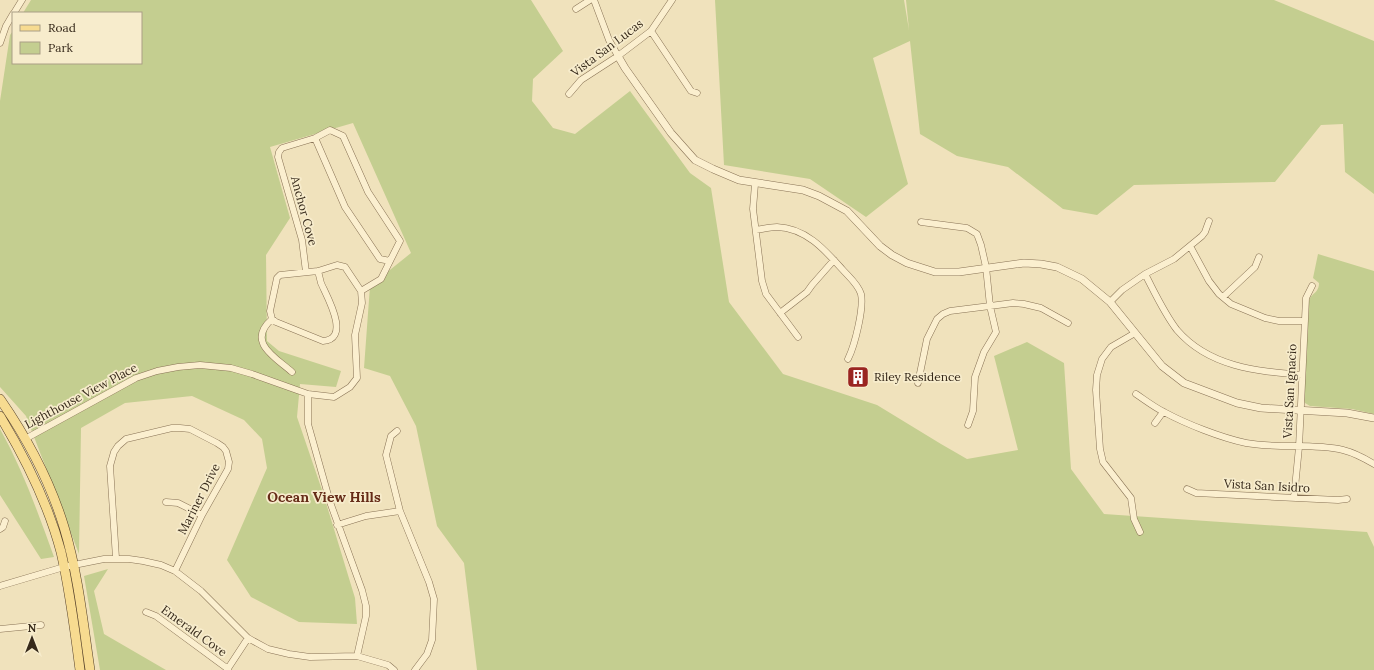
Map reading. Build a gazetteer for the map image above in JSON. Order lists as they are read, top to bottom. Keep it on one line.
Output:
{"streets":{"street":["Vista San Lucas","Anchor Cove","Vista San Ignacio","Lighthouse View Place","Vista San Isidro","Mariner Drive","Emerald Cove"]},"crossings":[["Vista San Ignacio","Vista San Isidro"]],"districts":["Ocean View Hills"],"places":{"building":["Riley Residence"]},"legend":["Road","Park"],"north":"top"}
